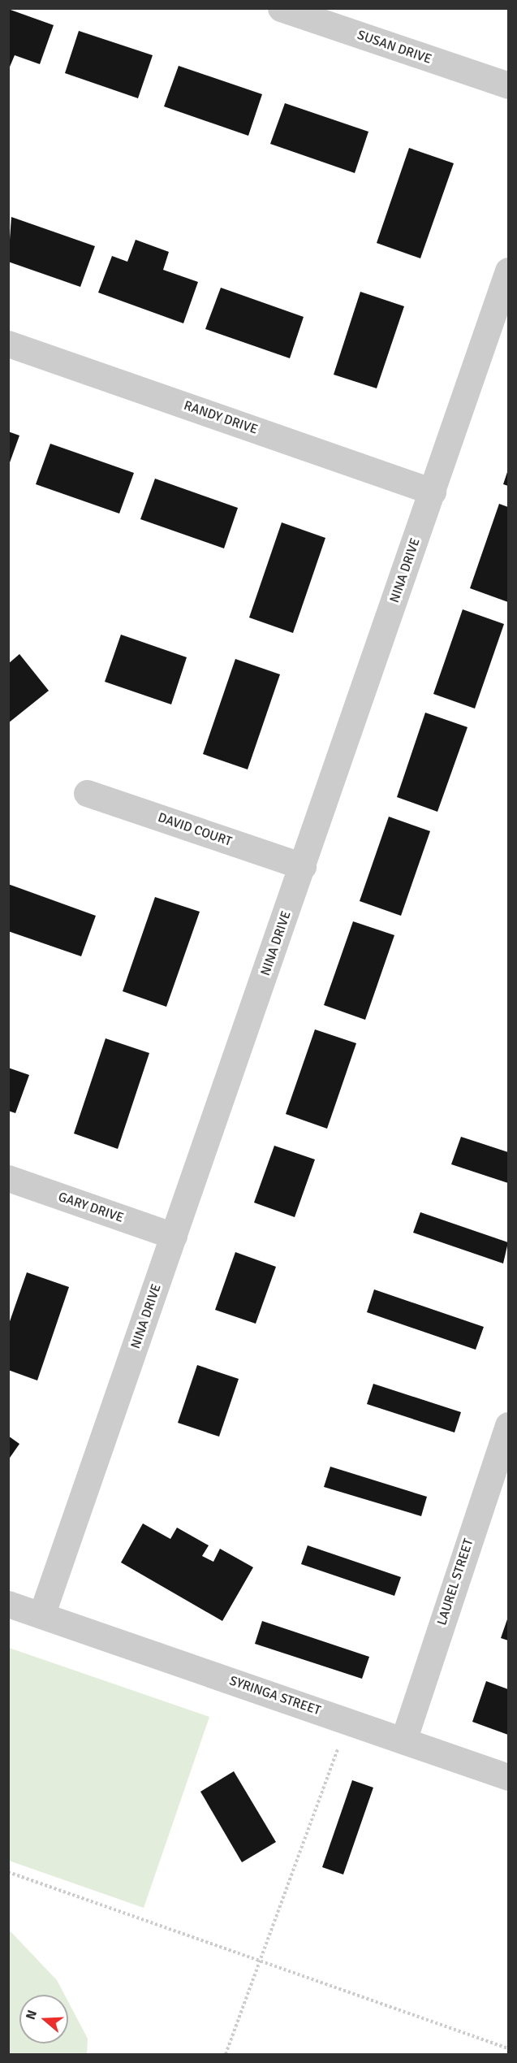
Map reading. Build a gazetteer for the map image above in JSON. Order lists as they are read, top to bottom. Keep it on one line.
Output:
{"streets":{"street":["SUSAN DRIVE","RANDY DRIVE","NINA DRIVE","DAVID COURT","GARY DRIVE","LAUREL STREET","SYRINGA STREET"]},"crossings":[["RANDY DRIVE","NINA DRIVE"],["NINA DRIVE","DAVID COURT"],["NINA DRIVE","GARY DRIVE"],["NINA DRIVE","SYRINGA STREET"],["LAUREL STREET","SYRINGA STREET"]],"north":"left"}
